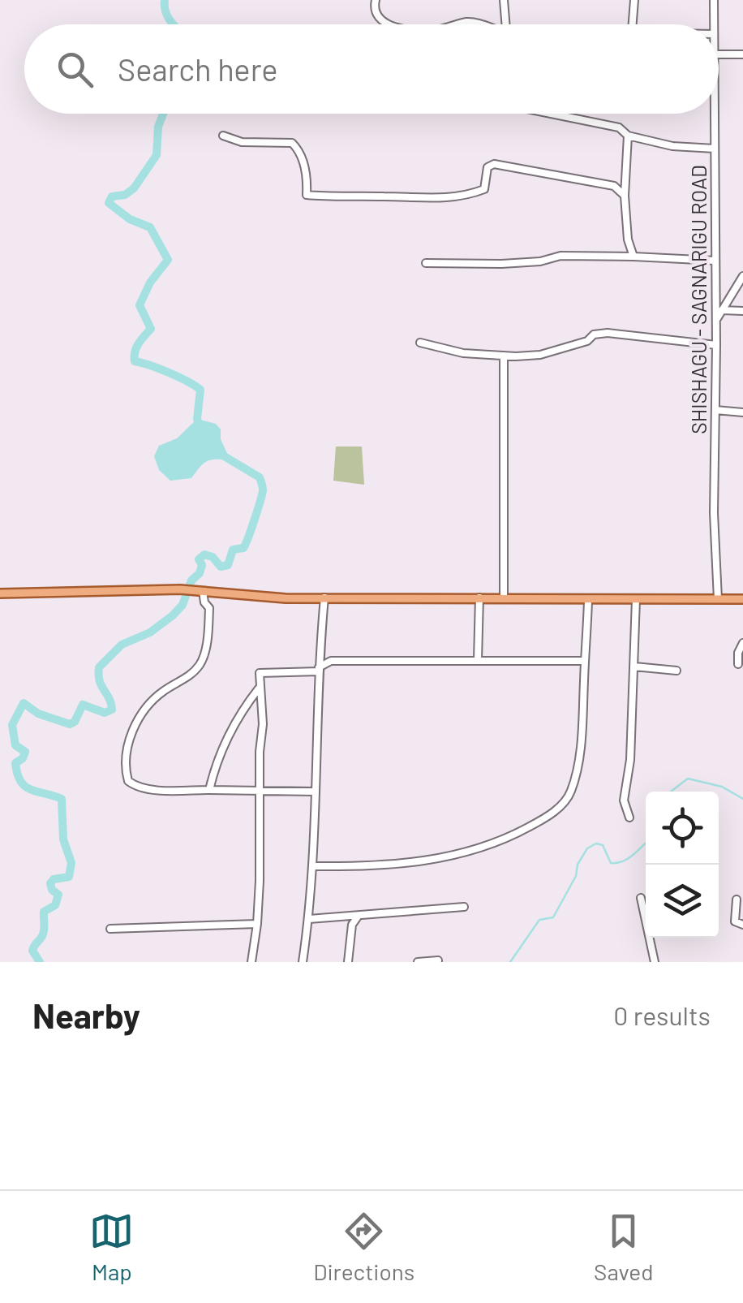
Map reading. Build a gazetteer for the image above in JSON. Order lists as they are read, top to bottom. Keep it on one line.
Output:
{"streets":{"street":["SHISHAGU - SAGNARIGU ROAD"]},"page":{"search":"Search here","heading":["Nearby","0 results"],"nav":["Map","Directions","Saved"]}}
